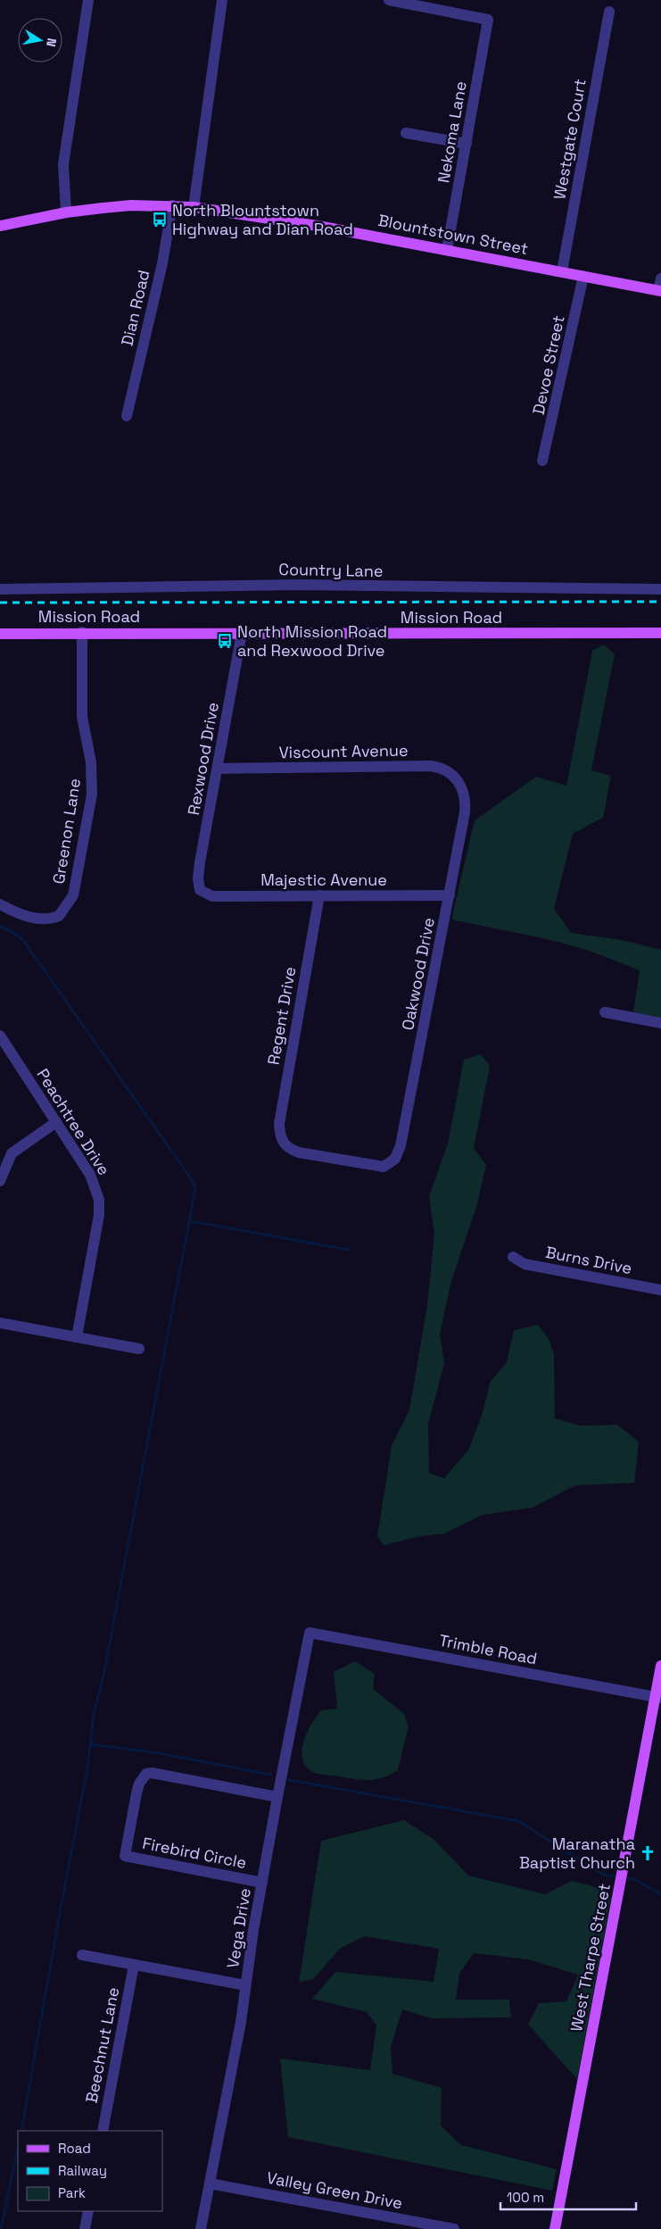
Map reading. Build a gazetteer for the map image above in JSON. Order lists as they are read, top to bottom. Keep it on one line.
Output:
{"streets":{"main road":["Blountstown Street","Mission Road","West Tharpe Street"],"street":["Nekoma Lane","Westgate Court","Dian Road","Devoe Street","Country Lane","Viscount Avenue","Rexwood Drive","Greenon Lane","Majestic Avenue","Oakwood Drive","Regent Drive","Peachtree Drive","Burns Drive","Trimble Road","Firebird Circle","Vega Drive","Beechnut Lane","Valley Green Drive"]},"crossings":[["Nekoma Lane","Blountstown Street"],["Westgate Court","Blountstown Street"],["Blountstown Street","Dian Road"],["Blountstown Street","Devoe Street"],["Mission Road","Rexwood Drive"],["Mission Road","Greenon Lane"],["Viscount Avenue","Rexwood Drive"],["Viscount Avenue","Oakwood Drive"],["Rexwood Drive","Majestic Avenue"],["Majestic Avenue","Oakwood Drive"],["Majestic Avenue","Regent Drive"],["Oakwood Drive","Regent Drive"],["Trimble Road","Vega Drive"],["Trimble Road","West Tharpe Street"],["Firebird Circle","Vega Drive"],["Vega Drive","Valley Green Drive"]],"places":{"bus stop":["North Blountstown Highway and Dian Road","North Mission Road and Rexwood Drive"],"church":["Maranatha Baptist Church"]},"legend":["Road","Railway","Park"],"scale_bar":"100 m","north":"right"}
